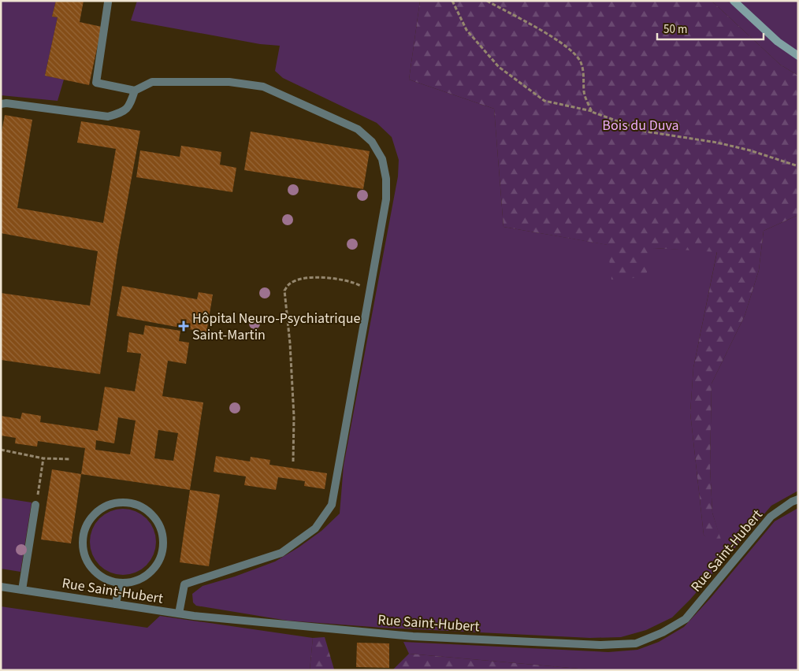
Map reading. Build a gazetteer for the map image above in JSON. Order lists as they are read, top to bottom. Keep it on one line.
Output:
{"streets":{"street":["Rue Saint-Hubert"]},"parks":["Bois du Duva"],"places":{"health":["Hôpital Neuro-Psychiatrique Saint-Martin"]},"scale_bar":"50 m"}
